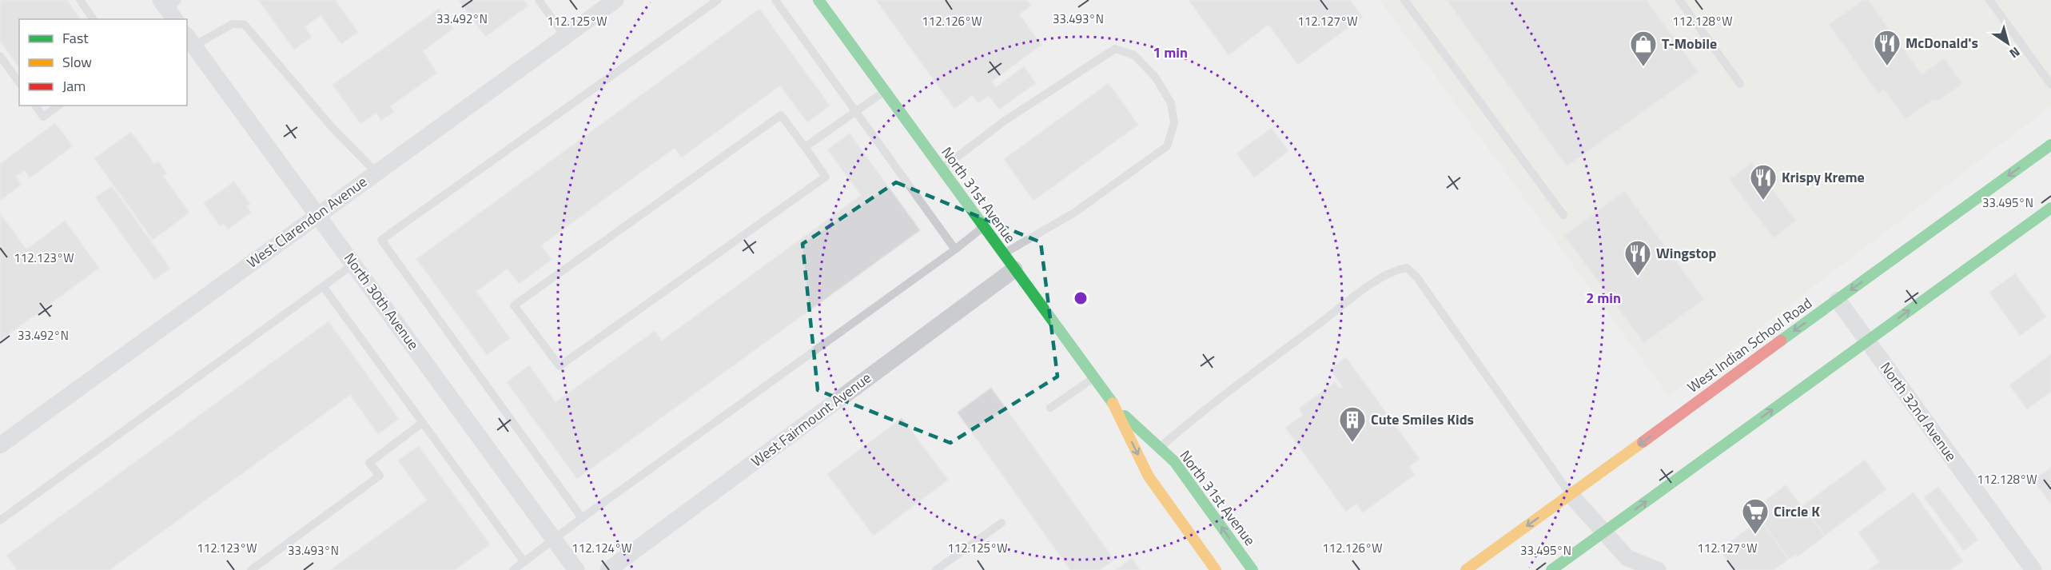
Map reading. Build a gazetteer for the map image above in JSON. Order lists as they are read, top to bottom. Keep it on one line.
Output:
{"streets":{"main road":["North 31st Avenue","West Indian School Road"],"street":["West Clarendon Avenue","North 30th Avenue","North 32nd Avenue","West Fairmount Avenue"]},"crossings":[["North 31st Avenue","West Fairmount Avenue"],["West Clarendon Avenue","North 30th Avenue"],["West Indian School Road","North 32nd Avenue"]],"places":{"restaurant":["McDonald's","Krispy Kreme","Wingstop"],"shop":["T-Mobile"],"building":["Cute Smiles Kids"],"supermarket":["Circle K"]},"legend":["Fast","Slow","Jam"],"north":"bottom right","coordinates":["33.493°N","33.492°N","112.125°W","112.126°W","112.127°W","112.128°W","33.495°N","112.123°W","112.124°W"],"rings":["1 min","2 min"]}
